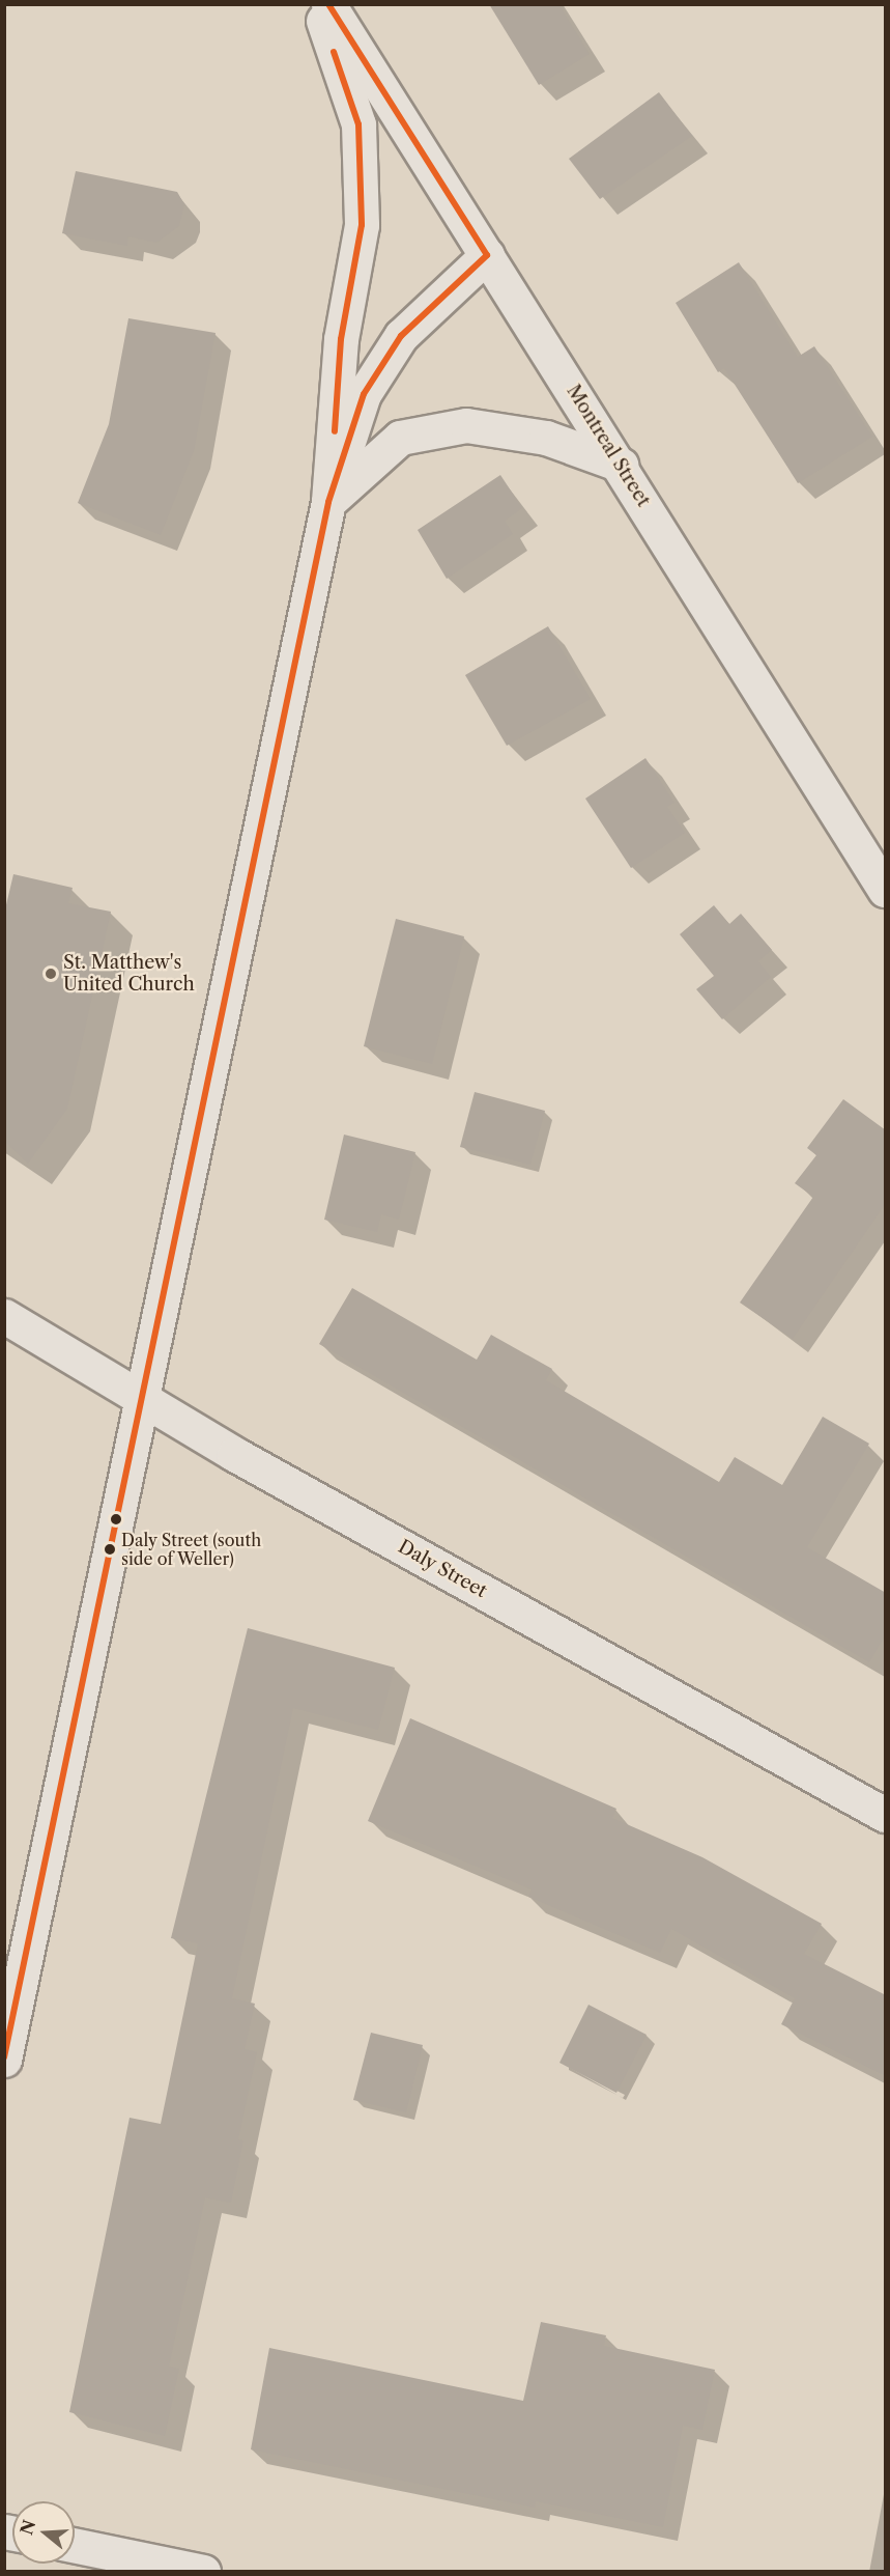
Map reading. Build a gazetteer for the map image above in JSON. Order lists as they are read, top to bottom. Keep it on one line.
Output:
{"streets":{"street":["Montreal Street","Daly Street"]},"places":["St. Matthew's United Church","Daly Street (south side of Weller)"],"north":"left"}
